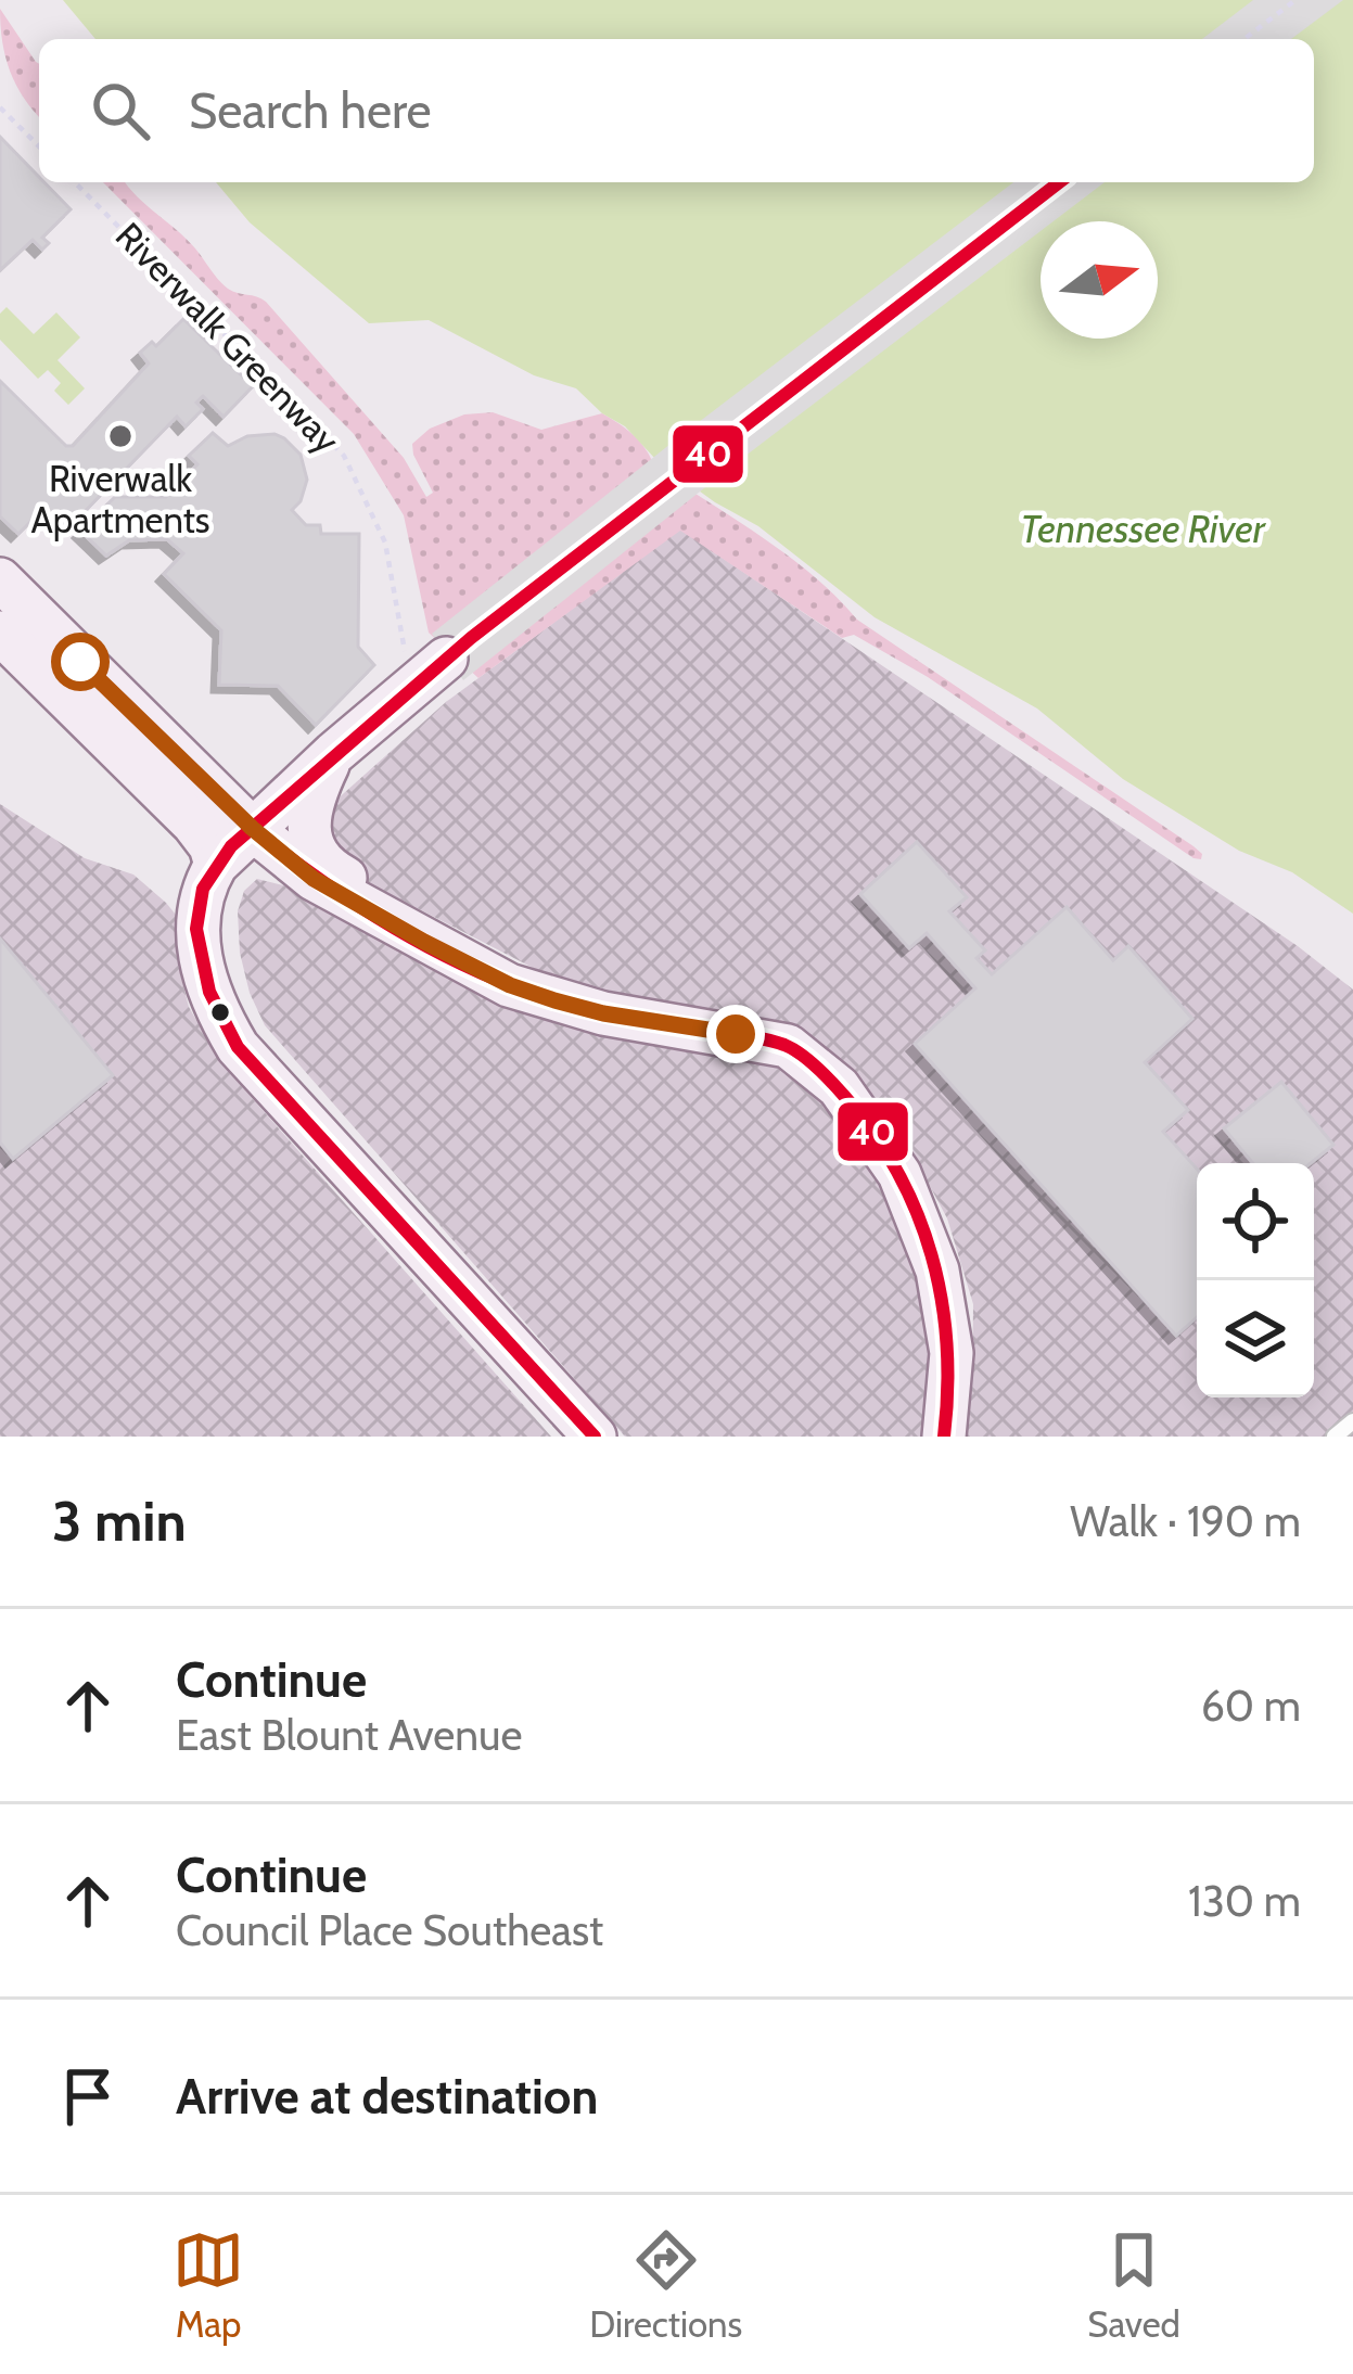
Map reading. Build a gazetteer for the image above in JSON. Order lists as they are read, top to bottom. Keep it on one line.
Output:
{"streets":{"path":["Riverwalk Greenway"]},"water":["Tennessee River"],"places":["Riverwalk Apartments"],"lines":["transit line 40"],"north":"right","page":{"search":"Search here","heading":["3 min","Walk · 190 m"],"list":[["Continue","East Blount Avenue","60 m"],["Continue","Council Place Southeast","130 m"],"Arrive at destination"],"nav":["Map","Directions","Saved"]}}
